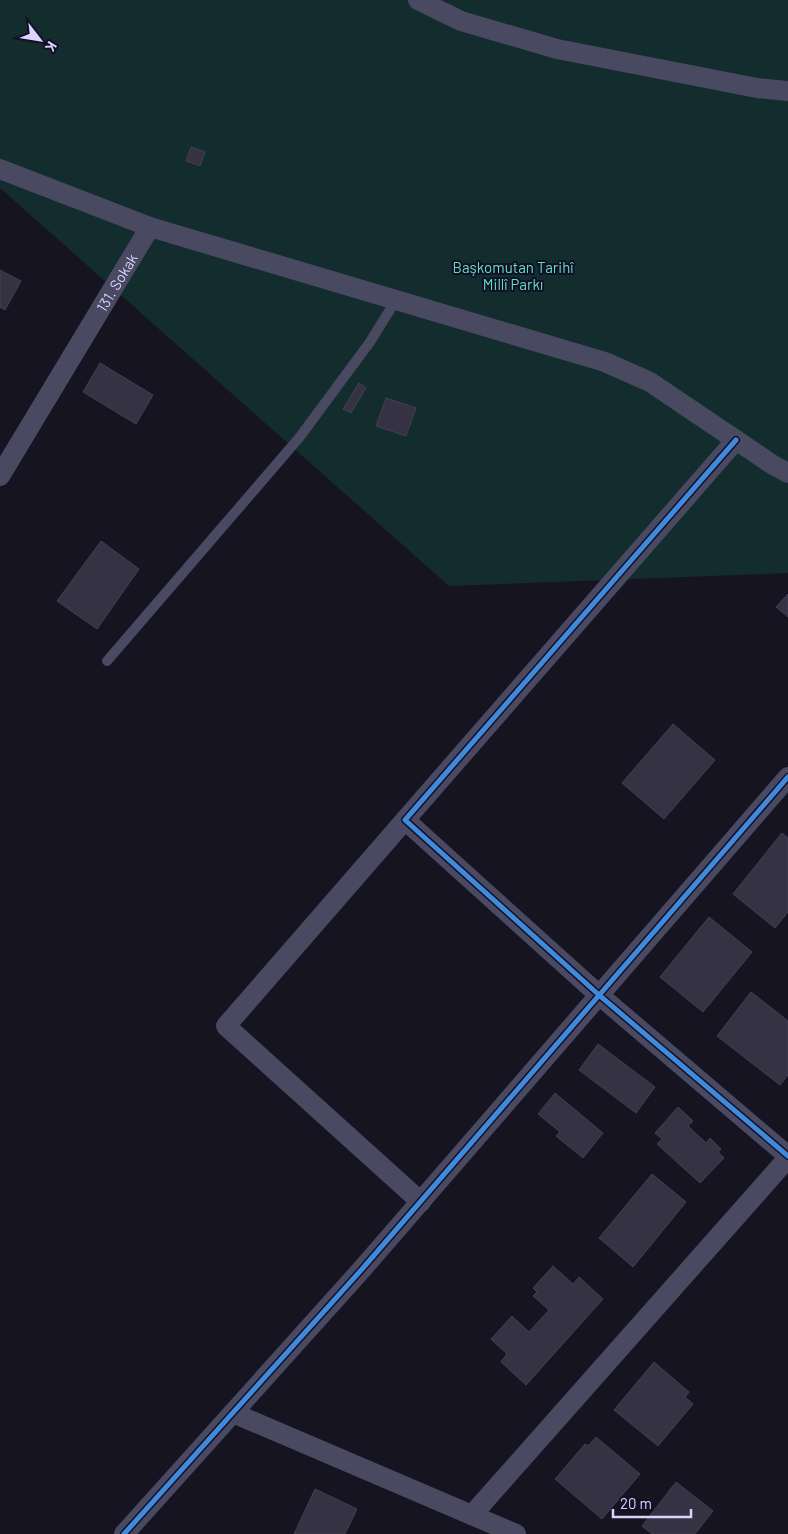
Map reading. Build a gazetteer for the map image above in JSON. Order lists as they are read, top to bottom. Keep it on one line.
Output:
{"streets":{"street":["131. Sokak"]},"parks":["Başkomutan Tarihî Millî Parkı"],"scale_bar":"20 m","north":"bottom right"}
